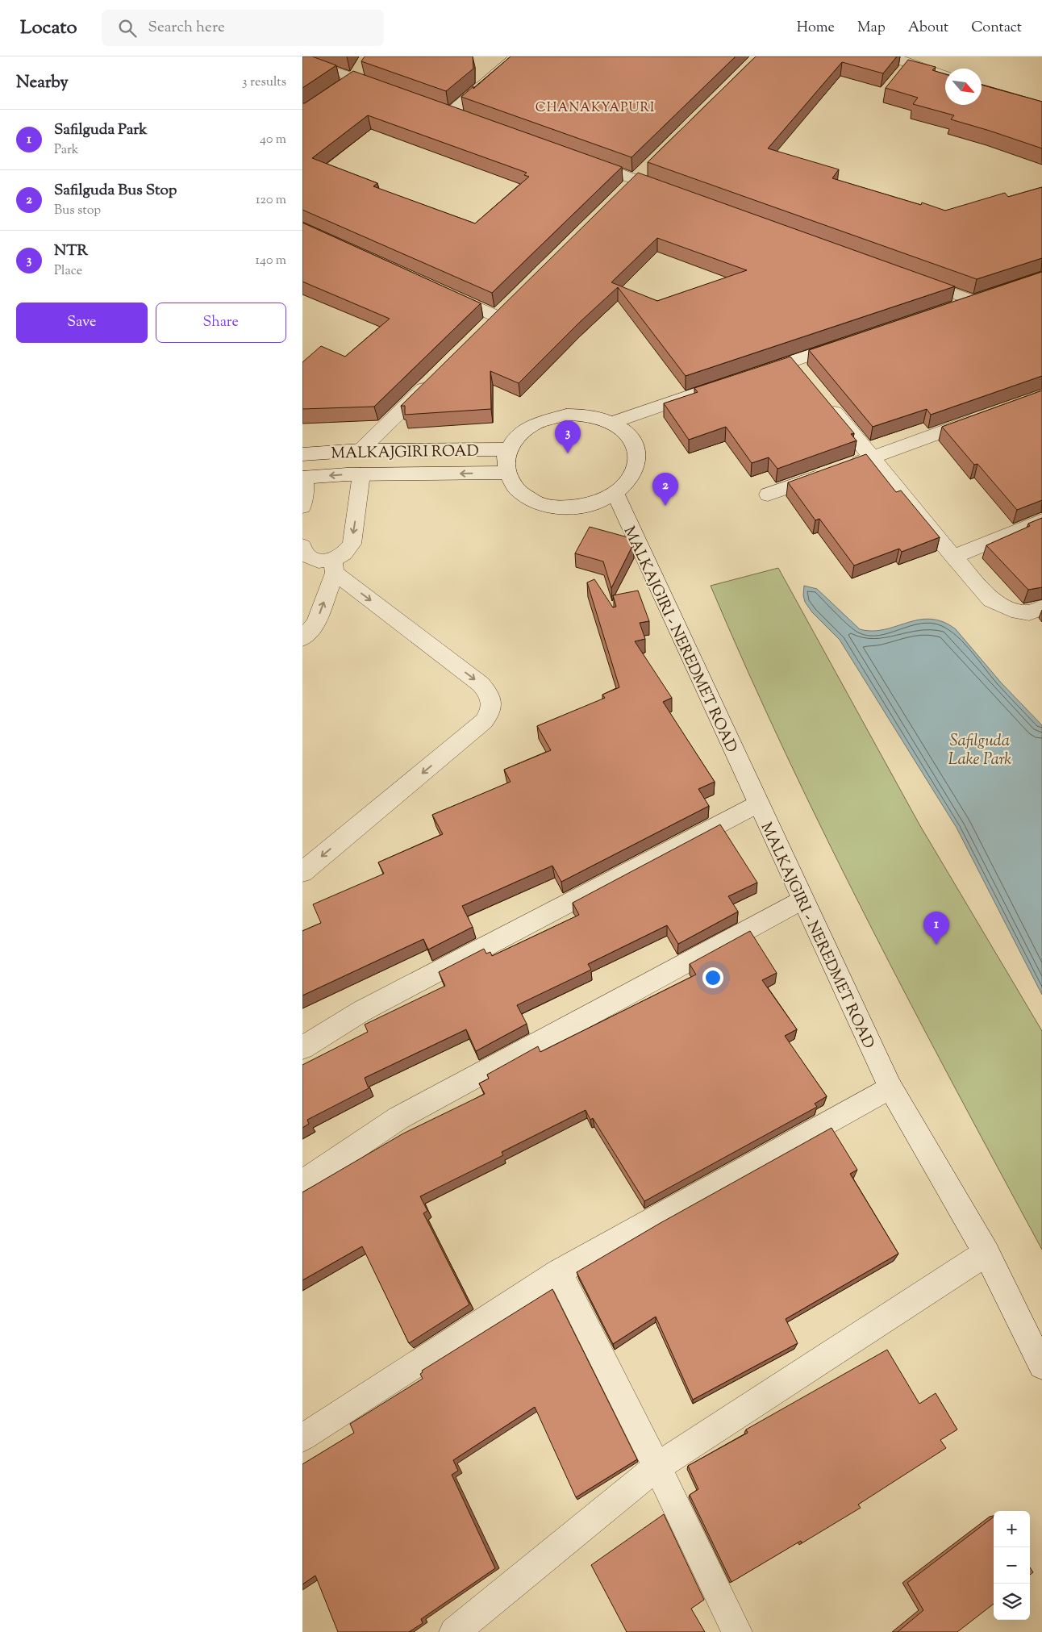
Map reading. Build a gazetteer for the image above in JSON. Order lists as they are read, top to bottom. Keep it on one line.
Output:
{"streets":{"street":["MALKAJGIRI ROAD","MALKAJGIRI - NEREDMET ROAD"]},"crossings":[["MALKAJGIRI ROAD","MALKAJGIRI - NEREDMET ROAD"]],"districts":["CHANAKYAPURI"],"water":["Safilguda Lake Park"],"north":"bottom right","page":{"header":"Locato","search":"Search here","nav":["Home","Map","About","Contact"],"heading":["Nearby","3 results"],"list":[{"mark":"1","name":"Safilguda Park","note":"Park","value":"40 m"},{"mark":"2","name":"Safilguda Bus Stop","note":"Bus stop","value":"120 m"},{"mark":"3","name":"NTR","note":"Place","value":"140 m"}],"buttons":["Save","Share"],"pins":["3","2","1"],"map_buttons":["+","−"]}}
